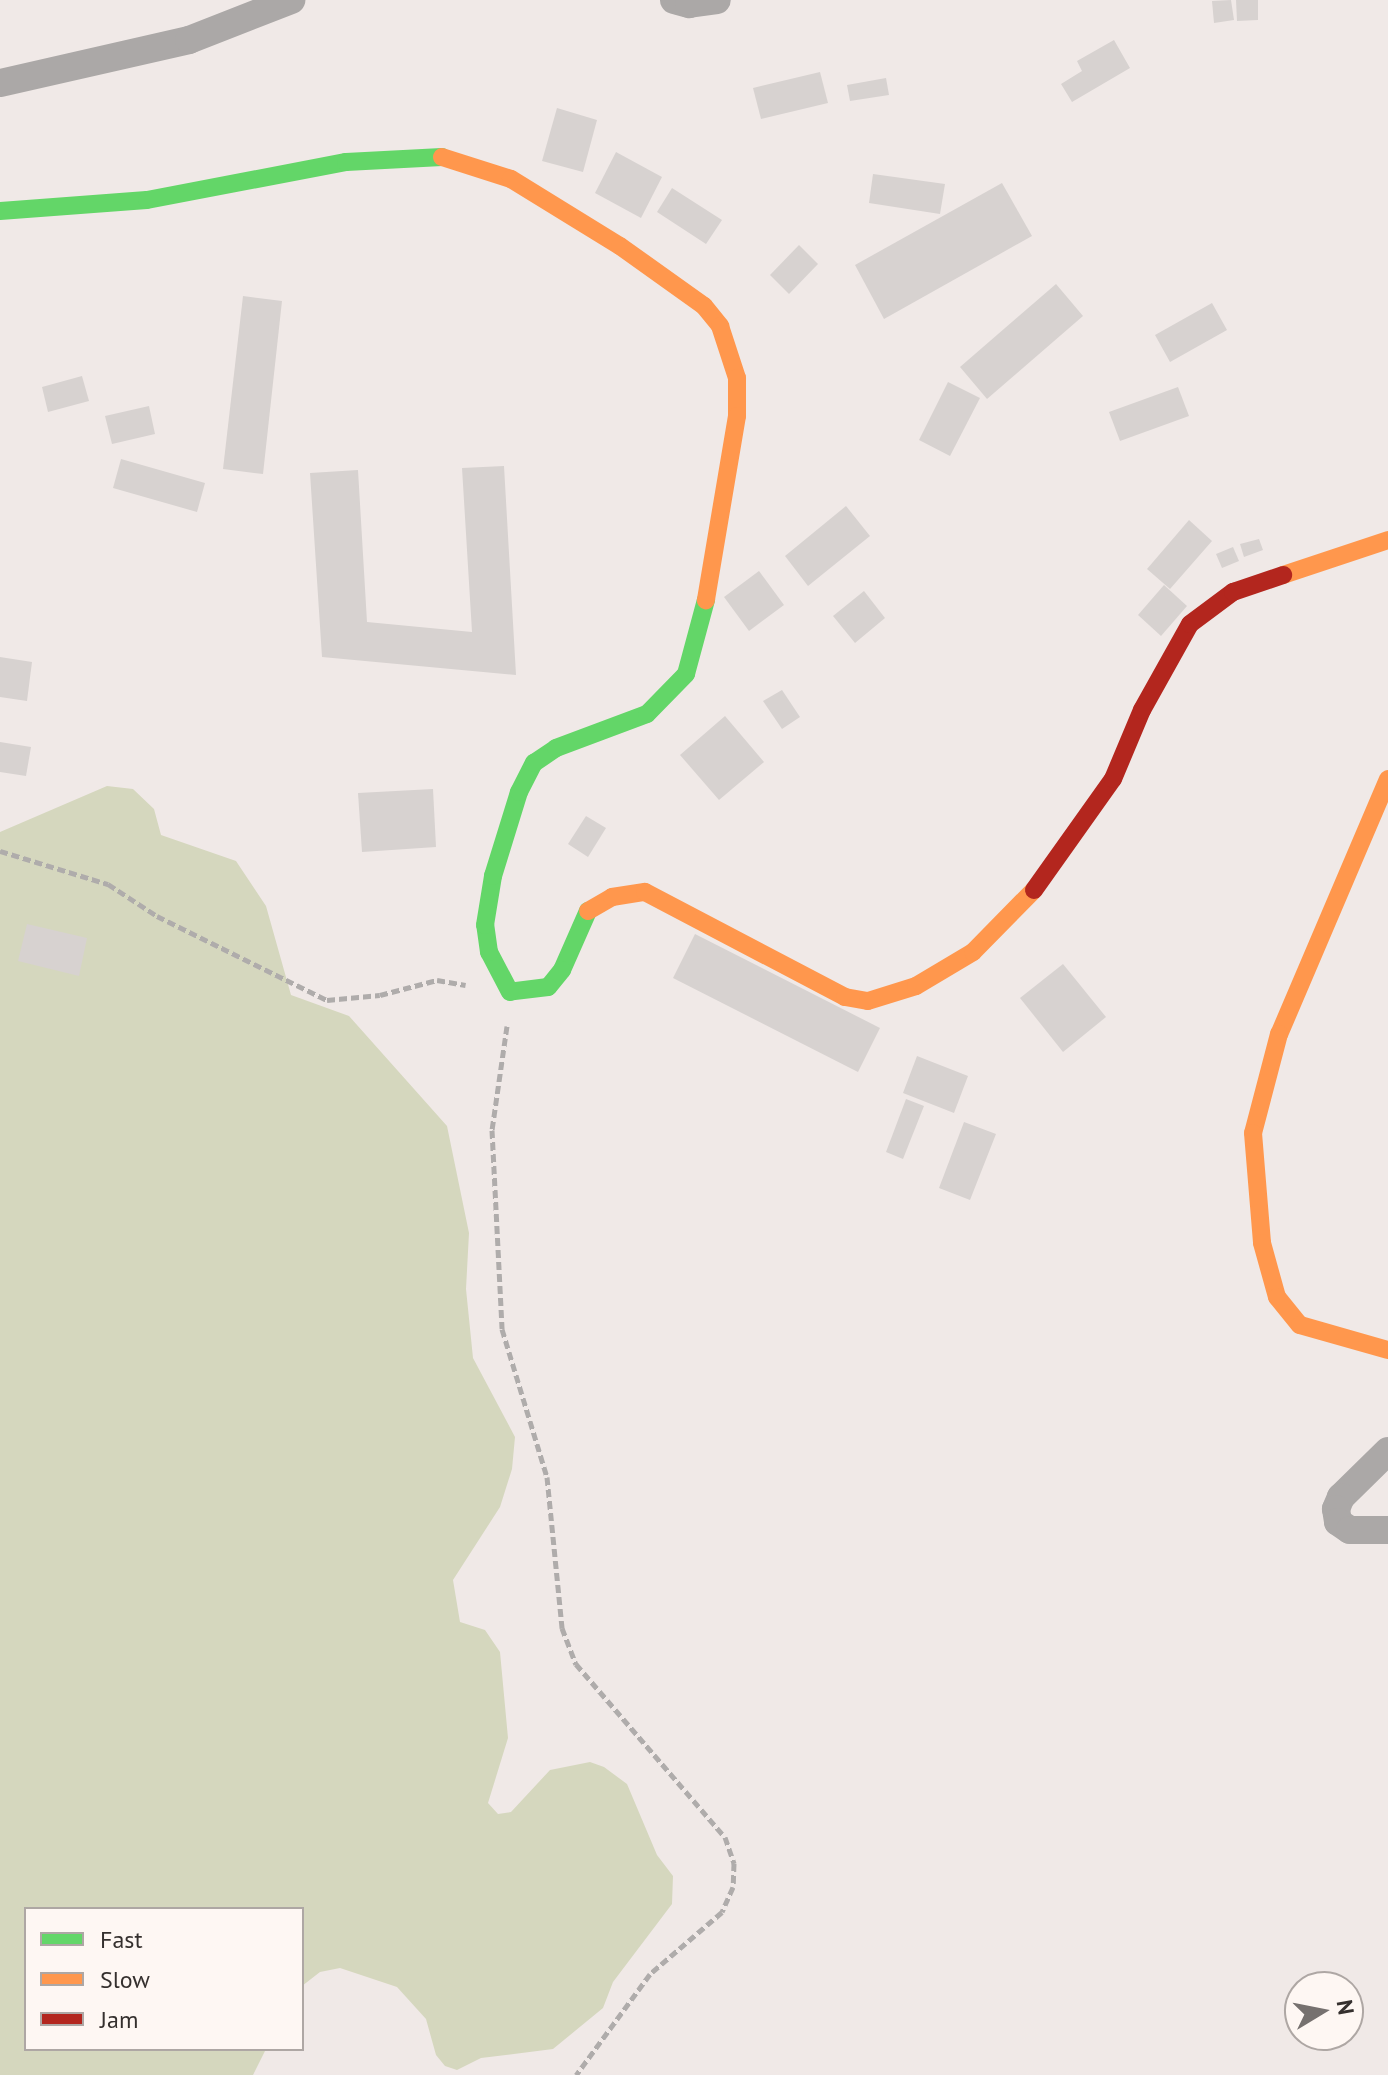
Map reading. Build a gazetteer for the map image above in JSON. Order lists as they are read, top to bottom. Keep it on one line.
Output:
{"legend":["Fast","Slow","Jam"],"north":"right"}
